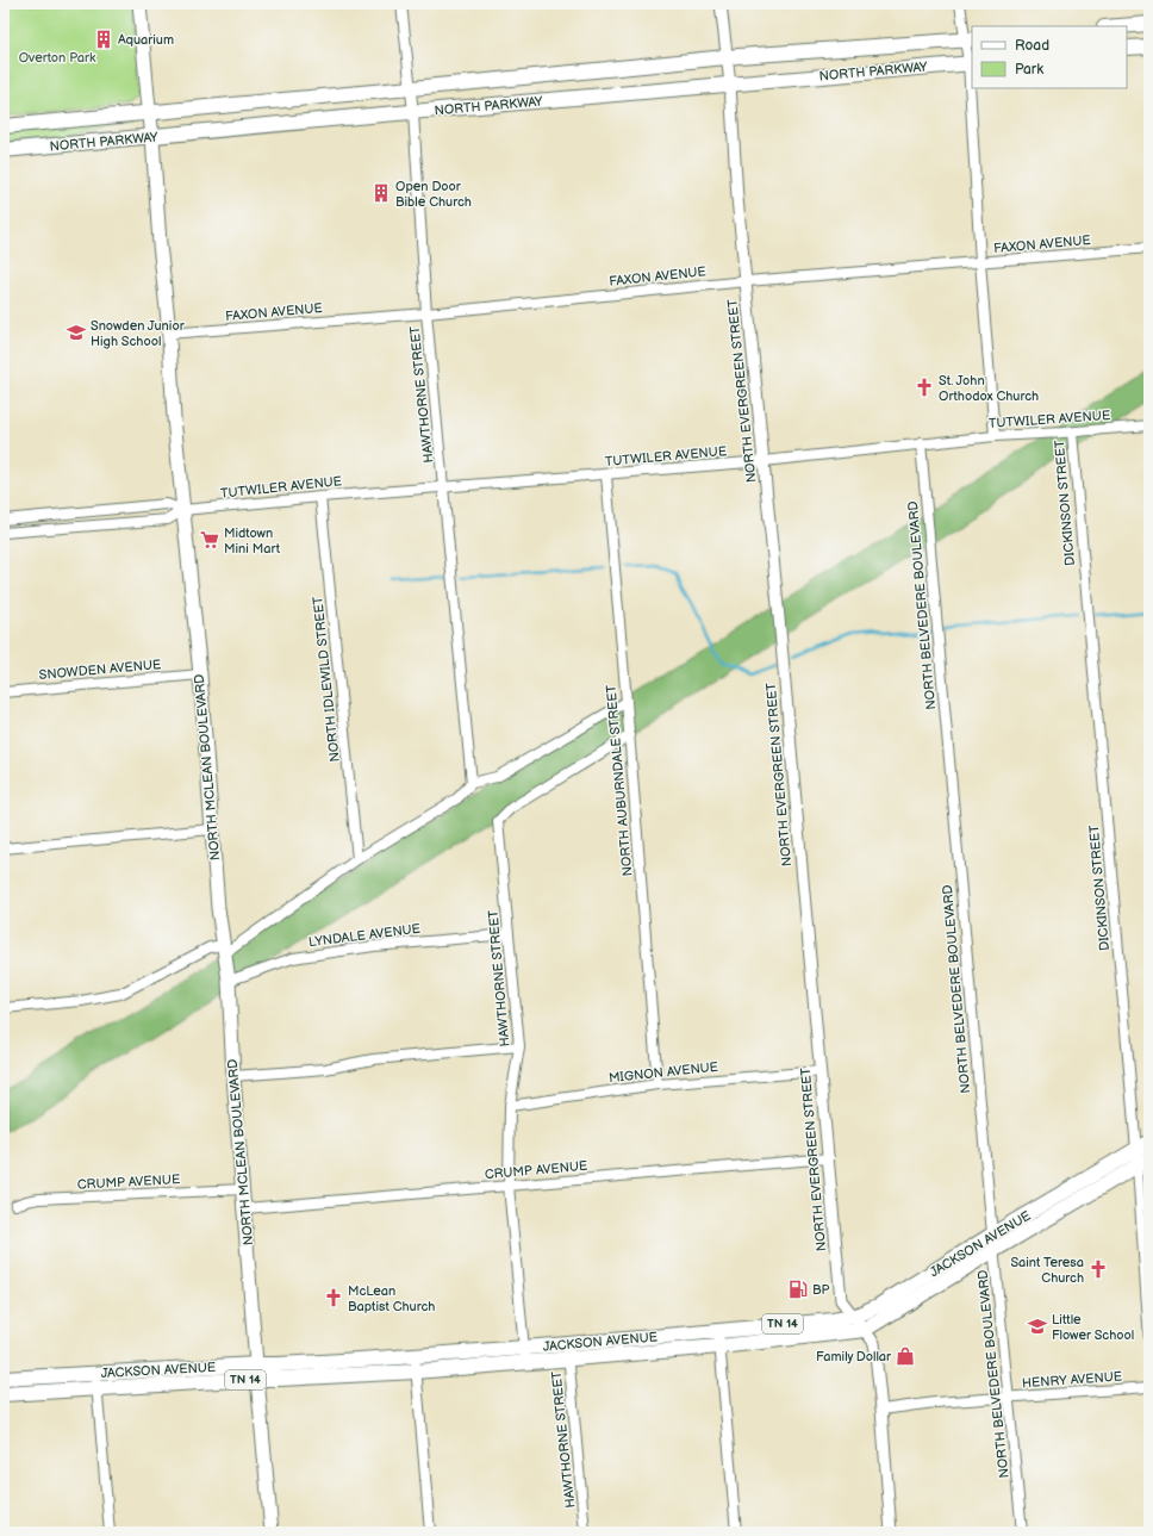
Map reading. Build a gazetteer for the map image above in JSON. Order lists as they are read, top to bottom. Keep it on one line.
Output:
{"streets":{"main road":["NORTH PARKWAY","NORTH MCLEAN BOULEVARD","JACKSON AVENUE","TN 14"],"street":["FAXON AVENUE","NORTH EVERGREEN STREET","HAWTHORNE STREET","TUTWILER AVENUE","DICKINSON STREET","NORTH BELVEDERE BOULEVARD","SNOWDEN AVENUE","NORTH IDLEWILD STREET","NORTH AUBURNDALE STREET","LYNDALE AVENUE","MIGNON AVENUE","CRUMP AVENUE","HENRY AVENUE"]},"crossings":[["NORTH PARKWAY","NORTH EVERGREEN STREET"],["NORTH PARKWAY","HAWTHORNE STREET"],["NORTH PARKWAY","NORTH MCLEAN BOULEVARD"],["FAXON AVENUE","NORTH EVERGREEN STREET"],["FAXON AVENUE","HAWTHORNE STREET"],["FAXON AVENUE","NORTH MCLEAN BOULEVARD"],["NORTH EVERGREEN STREET","TUTWILER AVENUE"],["NORTH EVERGREEN STREET","MIGNON AVENUE"],["NORTH EVERGREEN STREET","CRUMP AVENUE"],["NORTH EVERGREEN STREET","JACKSON AVENUE"],["NORTH EVERGREEN STREET","HENRY AVENUE"],["HAWTHORNE STREET","TUTWILER AVENUE"],["HAWTHORNE STREET","NORTH AUBURNDALE STREET"],["HAWTHORNE STREET","LYNDALE AVENUE"],["HAWTHORNE STREET","MIGNON AVENUE"],["HAWTHORNE STREET","CRUMP AVENUE"],["HAWTHORNE STREET","JACKSON AVENUE"],["TUTWILER AVENUE","DICKINSON STREET"],["TUTWILER AVENUE","NORTH BELVEDERE BOULEVARD"],["TUTWILER AVENUE","NORTH IDLEWILD STREET"],["TUTWILER AVENUE","NORTH MCLEAN BOULEVARD"],["TUTWILER AVENUE","NORTH AUBURNDALE STREET"],["DICKINSON STREET","JACKSON AVENUE"],["NORTH BELVEDERE BOULEVARD","JACKSON AVENUE"],["NORTH BELVEDERE BOULEVARD","HENRY AVENUE"],["SNOWDEN AVENUE","NORTH MCLEAN BOULEVARD"],["NORTH MCLEAN BOULEVARD","LYNDALE AVENUE"],["NORTH MCLEAN BOULEVARD","CRUMP AVENUE"],["NORTH MCLEAN BOULEVARD","JACKSON AVENUE"],["NORTH AUBURNDALE STREET","MIGNON AVENUE"]],"parks":["Overton Park"],"places":{"building":["Aquarium","Open Door Bible Church"],"school or university":["Snowden Junior High School","Little Flower School"],"church":["St. John Orthodox Church","Saint Teresa Church","McLean Baptist Church"],"supermarket":["Midtown Mini Mart"],"fuel station":["BP"],"shop":["Family Dollar"]},"legend":["Road","Park"]}
